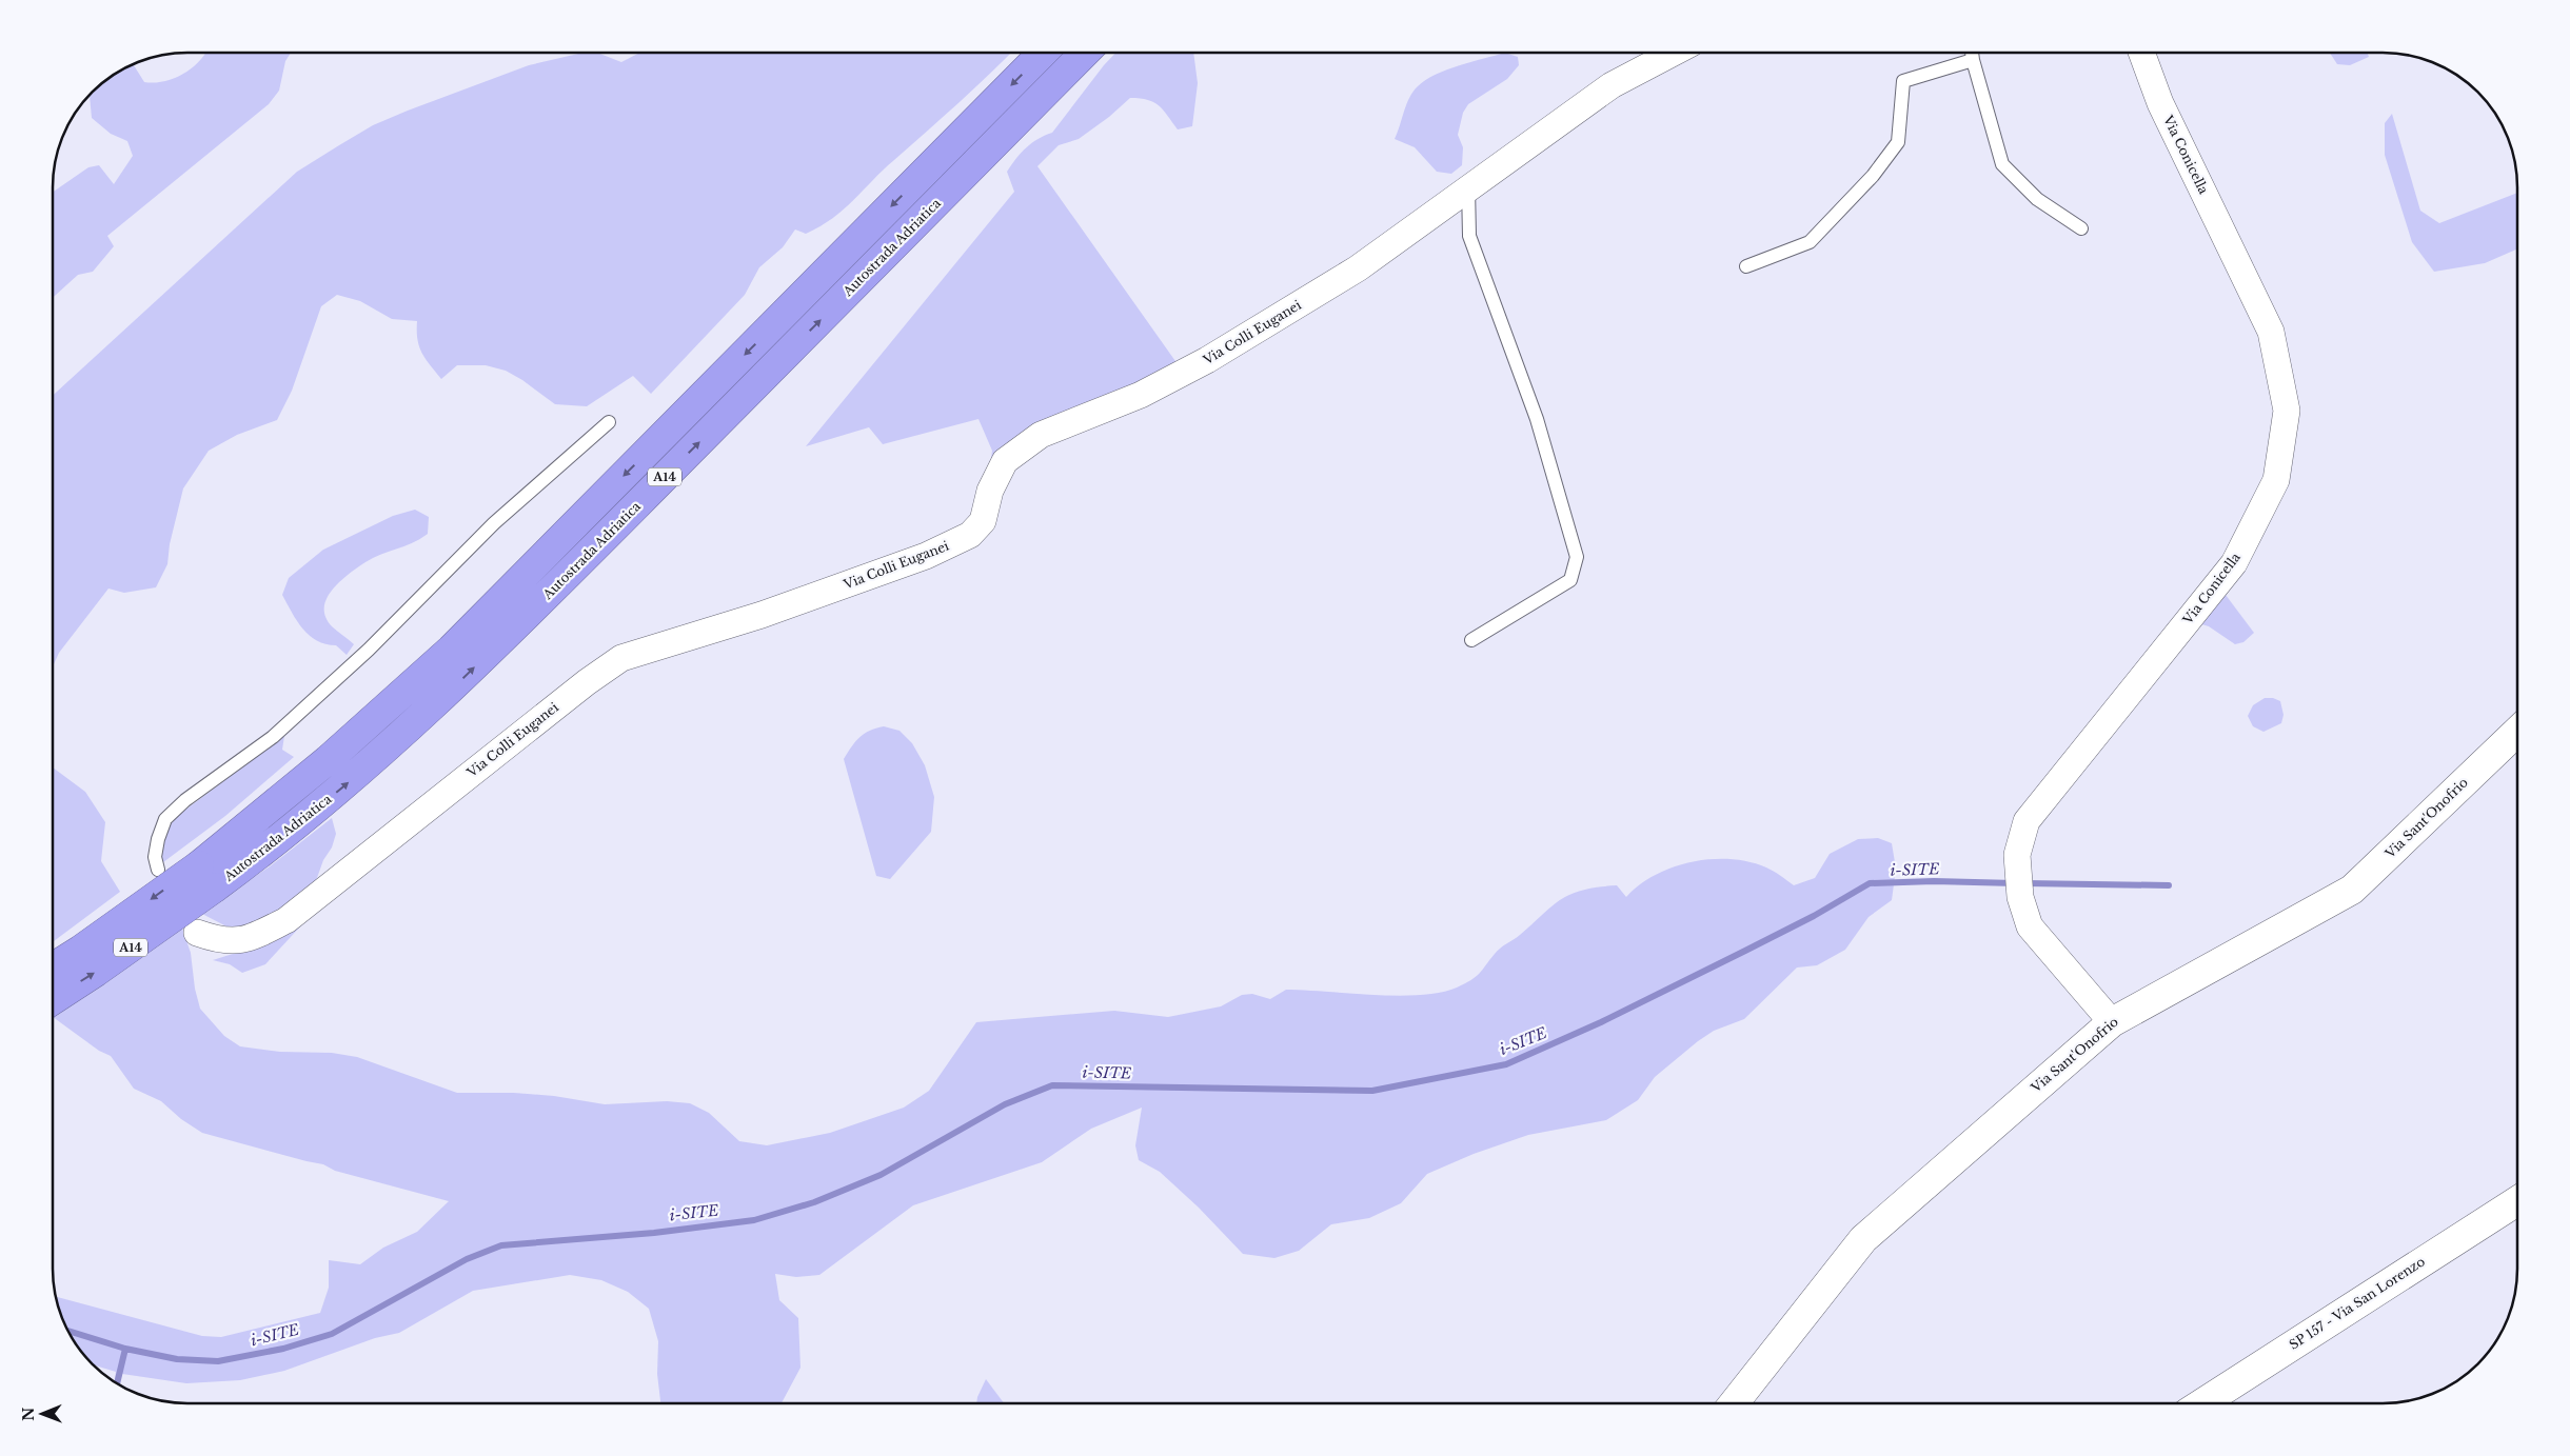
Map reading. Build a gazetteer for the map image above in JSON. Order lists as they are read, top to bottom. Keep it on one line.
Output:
{"streets":{"highway":["Autostrada Adriatica","A14"],"street":["Via Conicella","Via Colli Euganei","Via Sant'Onofrio","SP 157 - Via San Lorenzo"]},"crossings":[["Via Conicella","Via Sant'Onofrio"]],"water":["i-SITE"],"north":"left"}
